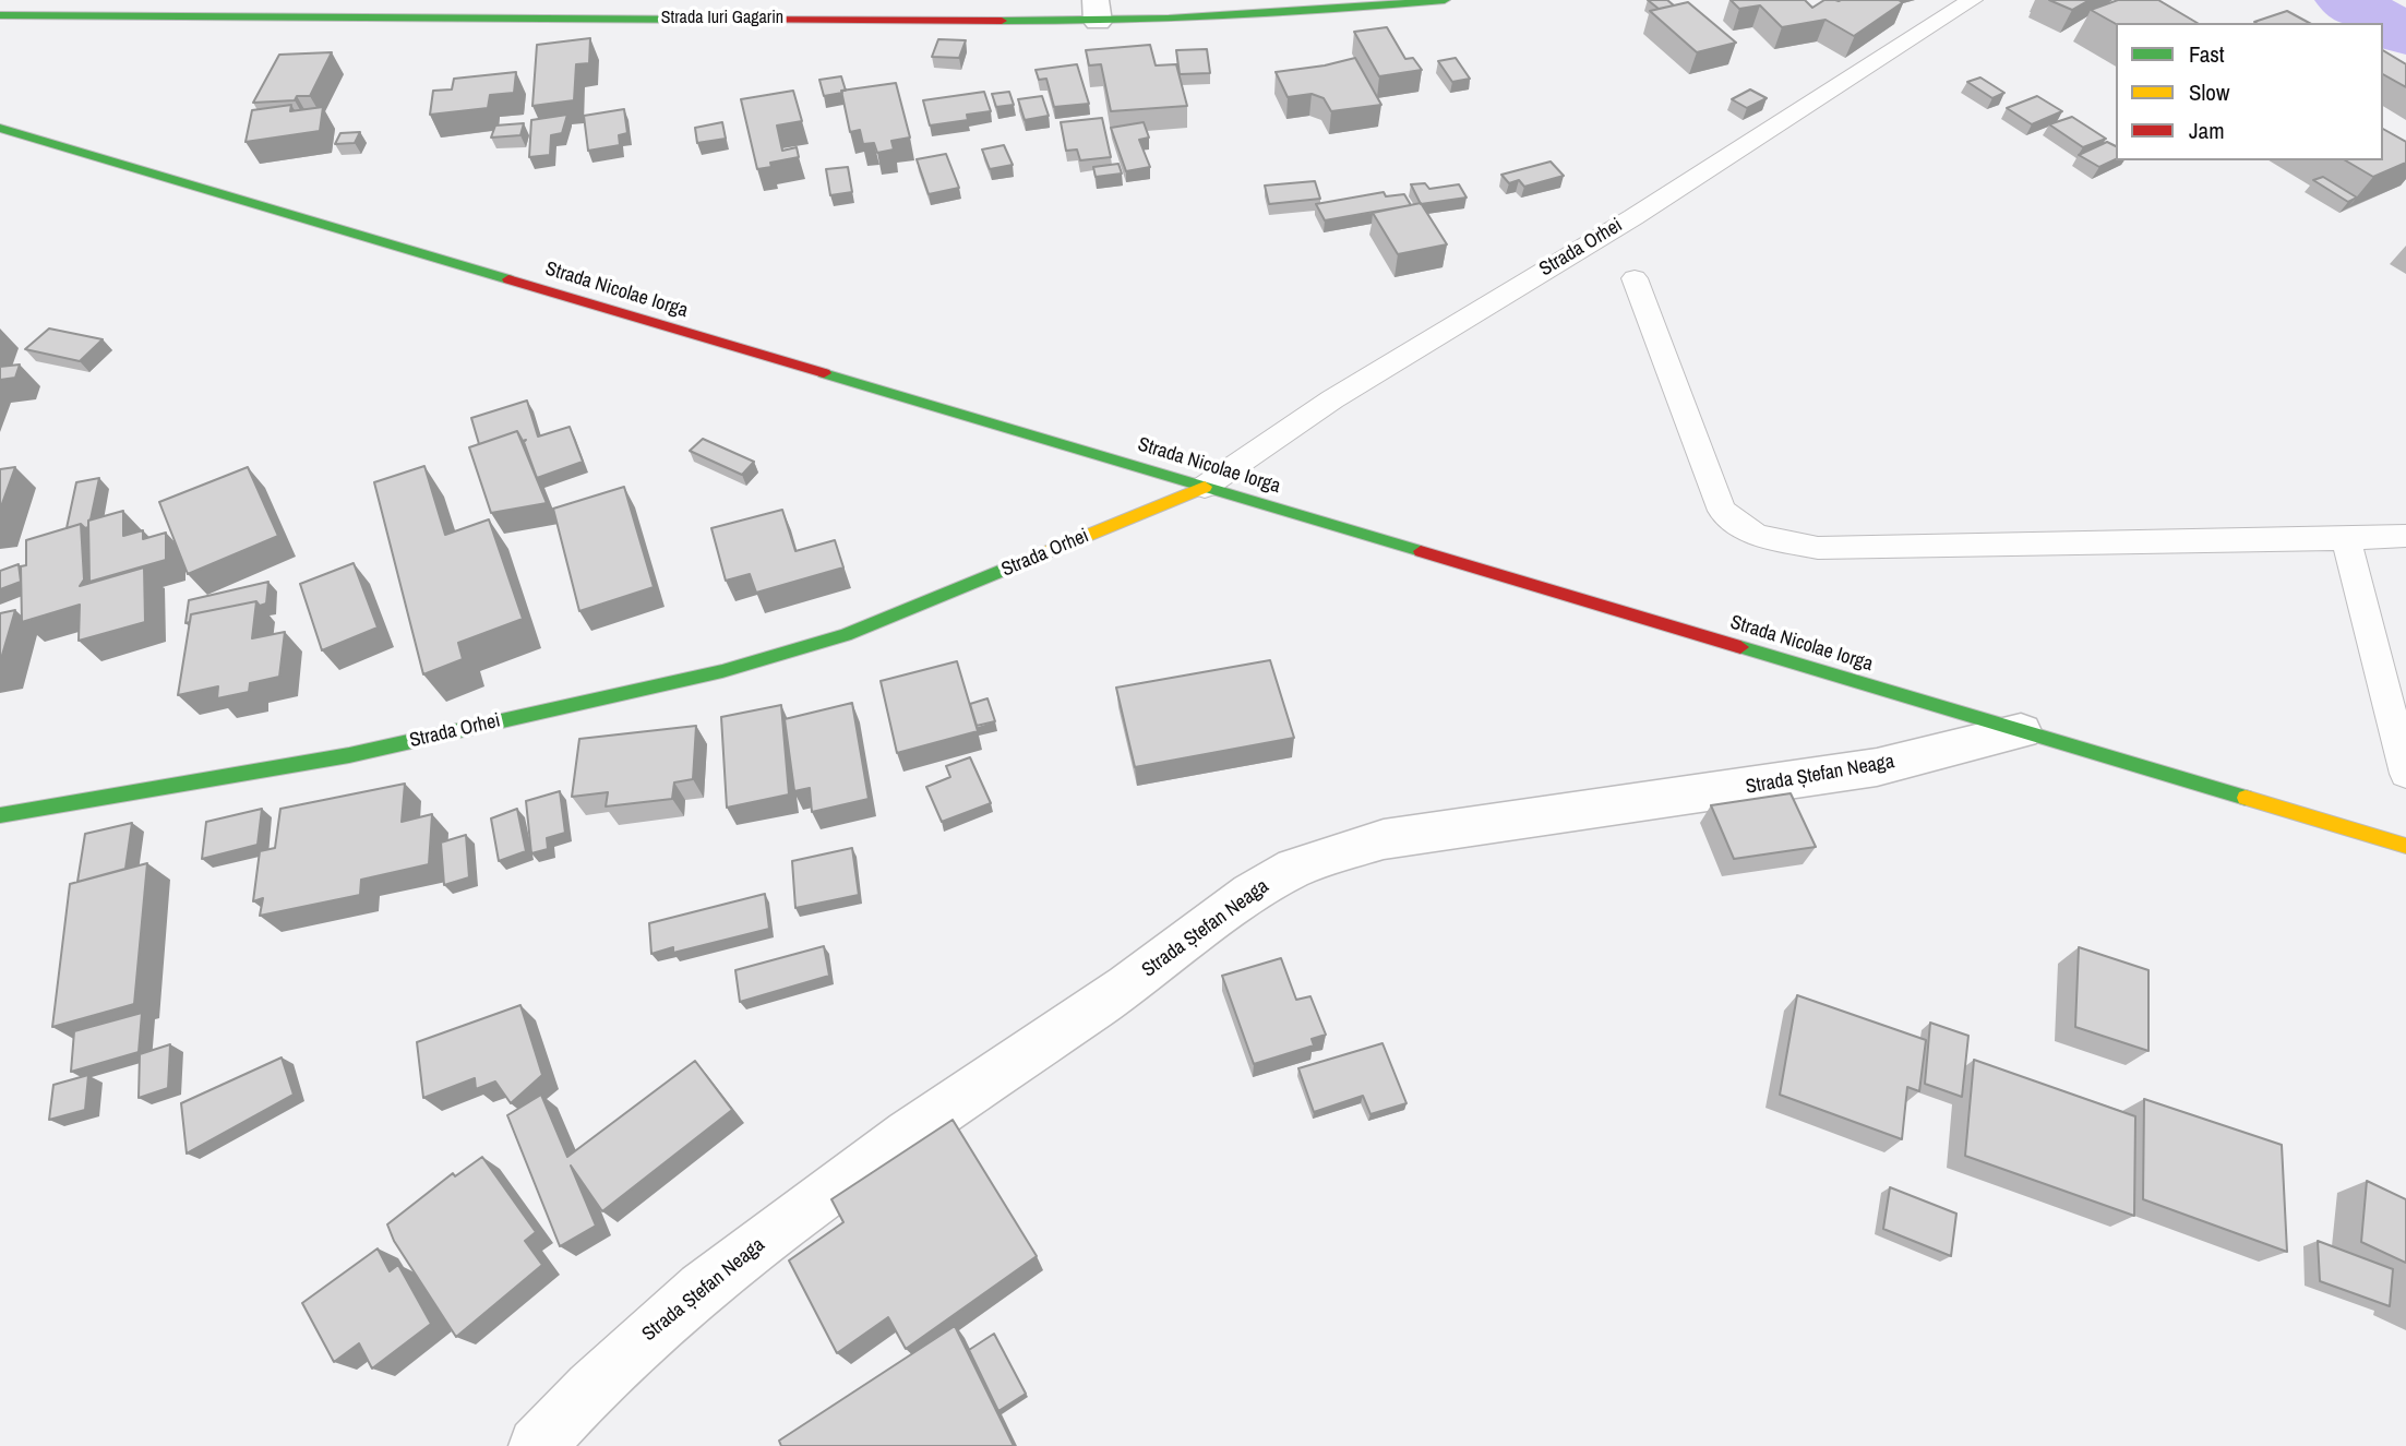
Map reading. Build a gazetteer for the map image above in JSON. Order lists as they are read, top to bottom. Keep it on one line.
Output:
{"streets":{"street":["Strada Iuri Gagarin","Strada Orhei","Strada Nicolae Iorga","Strada Ștefan Neaga"]},"crossings":[["Strada Orhei","Strada Nicolae Iorga"],["Strada Nicolae Iorga","Strada Ștefan Neaga"]],"legend":["Fast","Slow","Jam"]}
